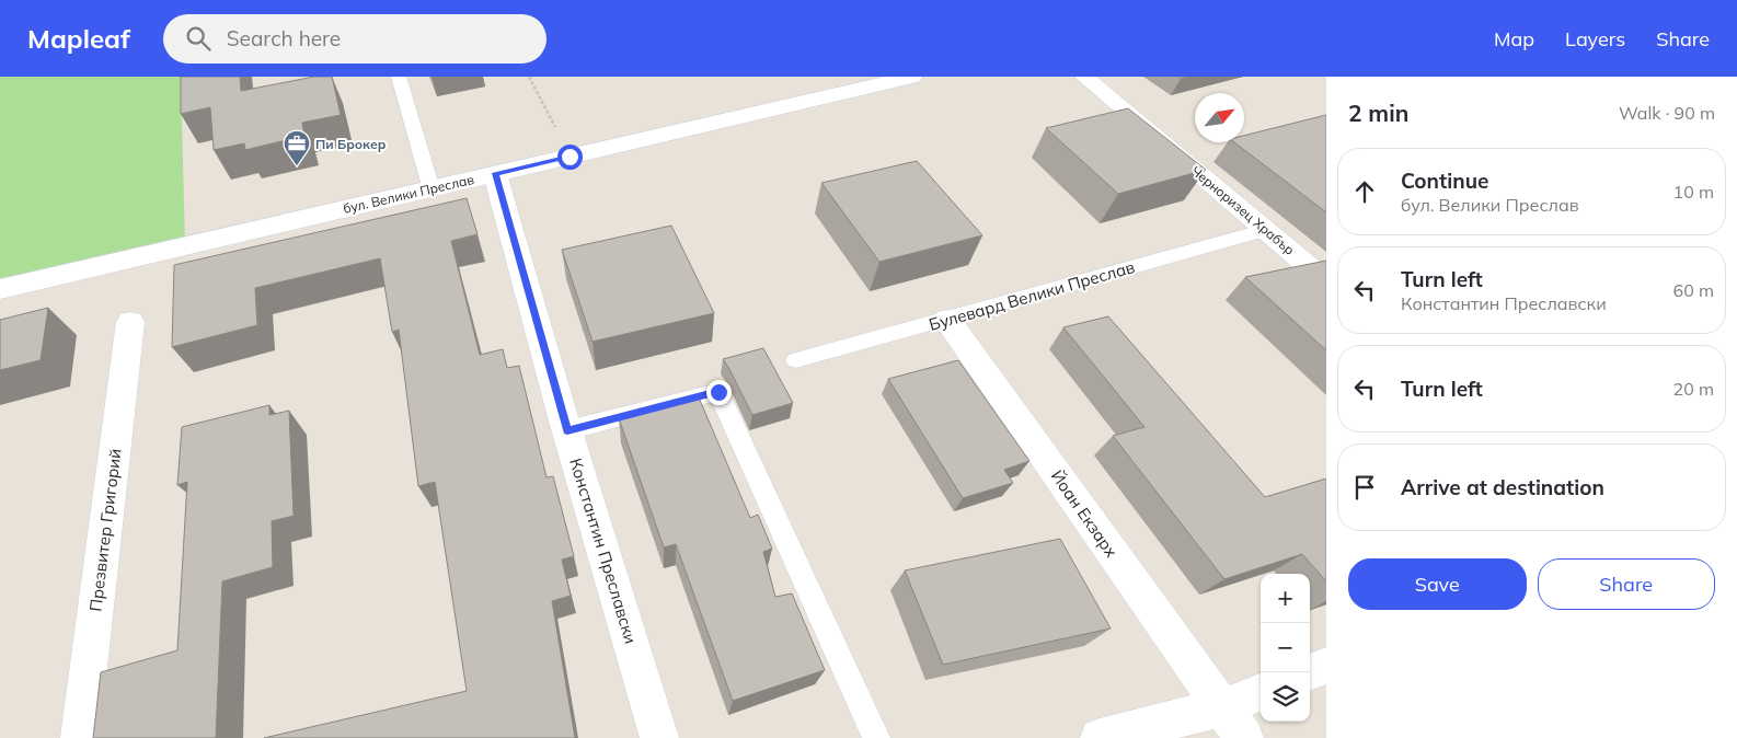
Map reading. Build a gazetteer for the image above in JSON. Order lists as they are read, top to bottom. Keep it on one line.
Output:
{"streets":{"street":["бул. Велики Преслав","Черноризец Храбър","Йоан Екзарх","Презвитер Григорий","Константин Преславски"],"lane":["Булевард Велики Преслав"]},"crossings":[["бул. Велики Преслав","Константин Преславски"],["Черноризец Храбър","Булевард Велики Преслав"],["Булевард Велики Преслав","Йоан Екзарх"]],"places":{"office":["Пи Брокер"]},"north":"top right","page":{"header":"Mapleaf","search":"Search here","nav":["Map","Layers","Share"],"heading":["2 min","Walk · 90 m"],"list":[["Continue","бул. Велики Преслав","10 m"],["Turn left","Константин Преславски","60 m"],["Turn left","20 m"],"Arrive at destination"],"buttons":["Save","Share"],"map_buttons":["+","−"]}}
